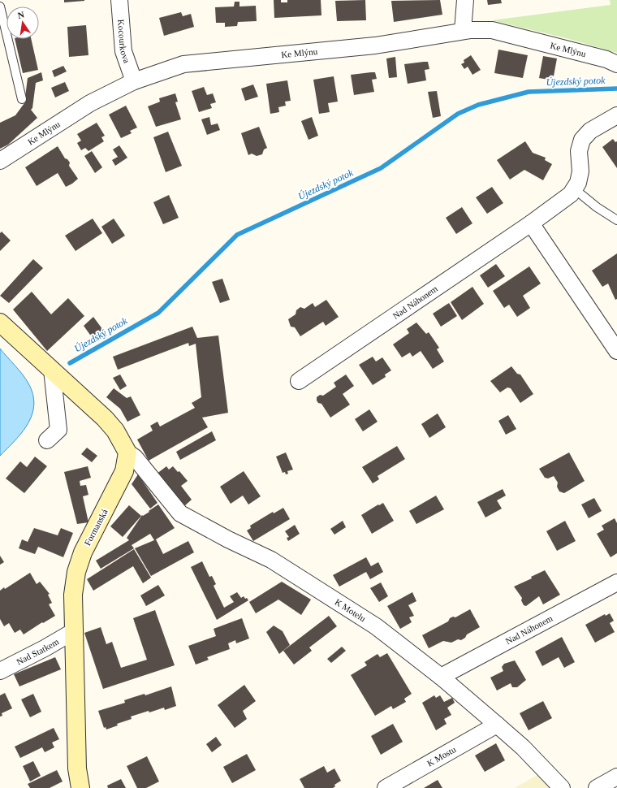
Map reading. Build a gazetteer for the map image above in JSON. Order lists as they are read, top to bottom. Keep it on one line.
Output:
{"streets":{"street":["Kocourkova","Ke Mlýnu","Nad Náhonem","Formanská","K Motelu","Nad Statkem","K Mostu"]},"crossings":[["Kocourkova","Ke Mlýnu"],["Nad Náhonem","K Motelu"],["Formanská","K Motelu"],["Formanská","Nad Statkem"],["K Motelu","K Mostu"]],"water":["Újezdský potok"],"north":"top"}
